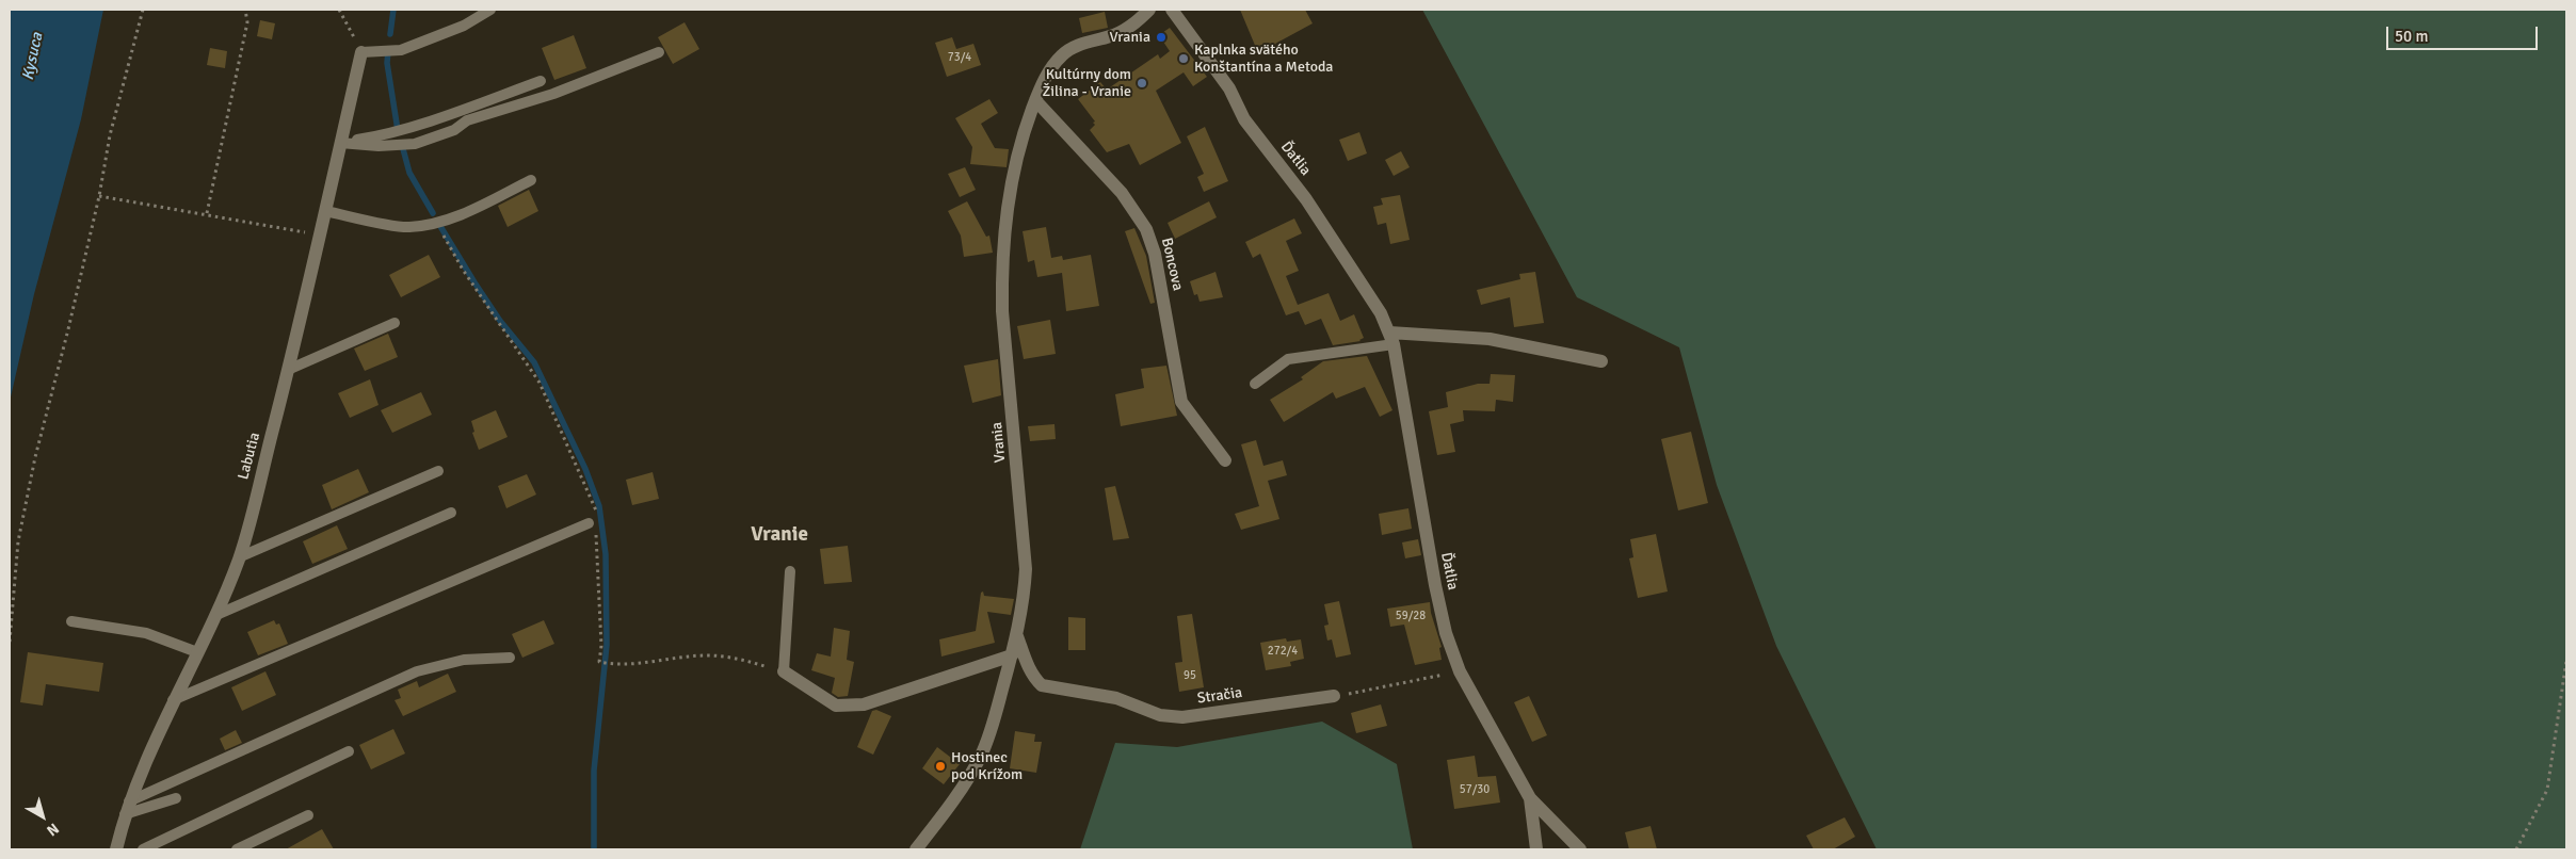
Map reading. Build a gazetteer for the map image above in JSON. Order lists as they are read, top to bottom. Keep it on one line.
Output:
{"streets":{"street":["Ďatlia","Boncova","Vrania","Labutia","Stračia"]},"crossings":[["Boncova","Vrania"],["Vrania","Stračia"]],"districts":["Vranie"],"water":["Kysuca"],"places":["Vrania","Kaplnka svätého Konštantína a Metoda","Kultúrny dom Žilina - Vranie","Hostinec pod Krížom"],"house_numbers":["73/4","59/28","272/4","95","57/30"],"scale_bar":"50 m","north":"bottom right"}
